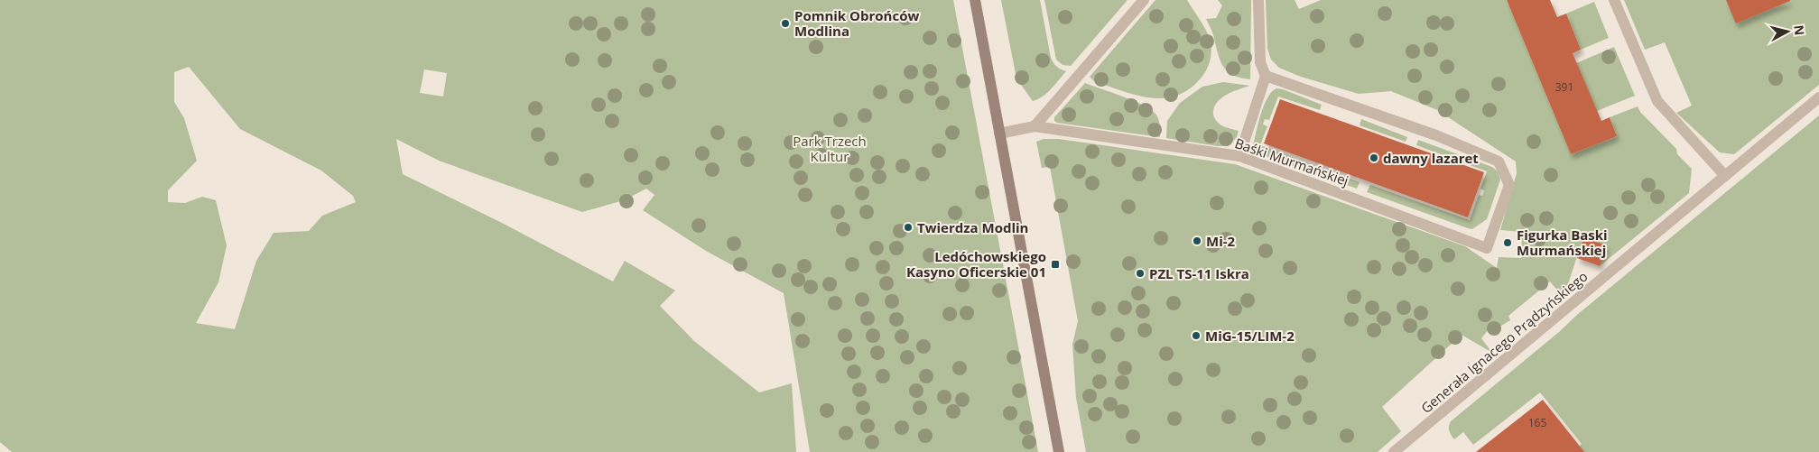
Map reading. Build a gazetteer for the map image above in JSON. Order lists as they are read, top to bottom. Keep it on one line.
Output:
{"streets":{"street":["Baśki Murmańskiej","Generała Ignacego Prądzyńskiego"]},"parks":["Park Trzech Kultur"],"places":{"other":["Pomnik Obrońców Modlina","dawny lazaret","Twierdza Modlin","Mi-2","Figurka Baski Murmańskiej","PZL TS-11 Iskra","MiG-15/LIM-2"],"transit":["Ledóchowskiego Kasyno Oficerskie 01"]},"house_numbers":["391","165"],"north":"right"}
